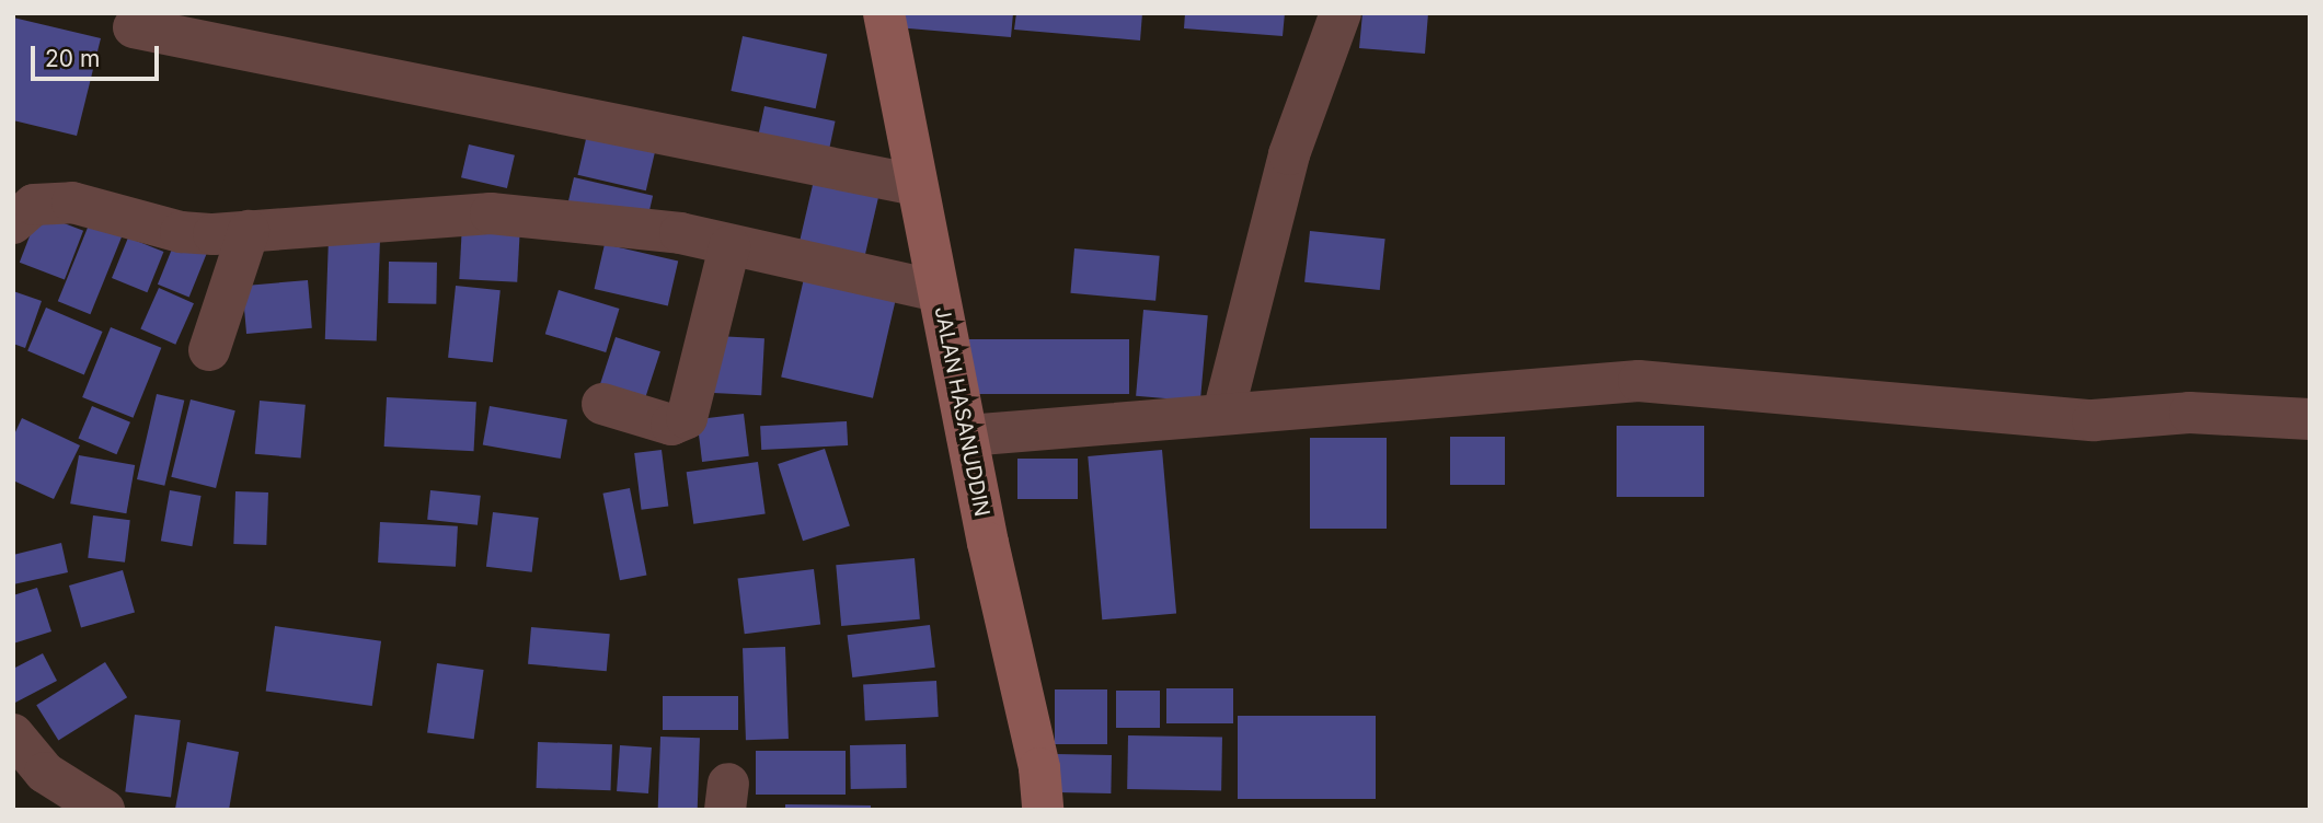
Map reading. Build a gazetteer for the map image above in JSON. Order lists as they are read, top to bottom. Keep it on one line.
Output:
{"streets":{"street":["JALAN HASANUDDIN"]},"scale_bar":"20 m"}
